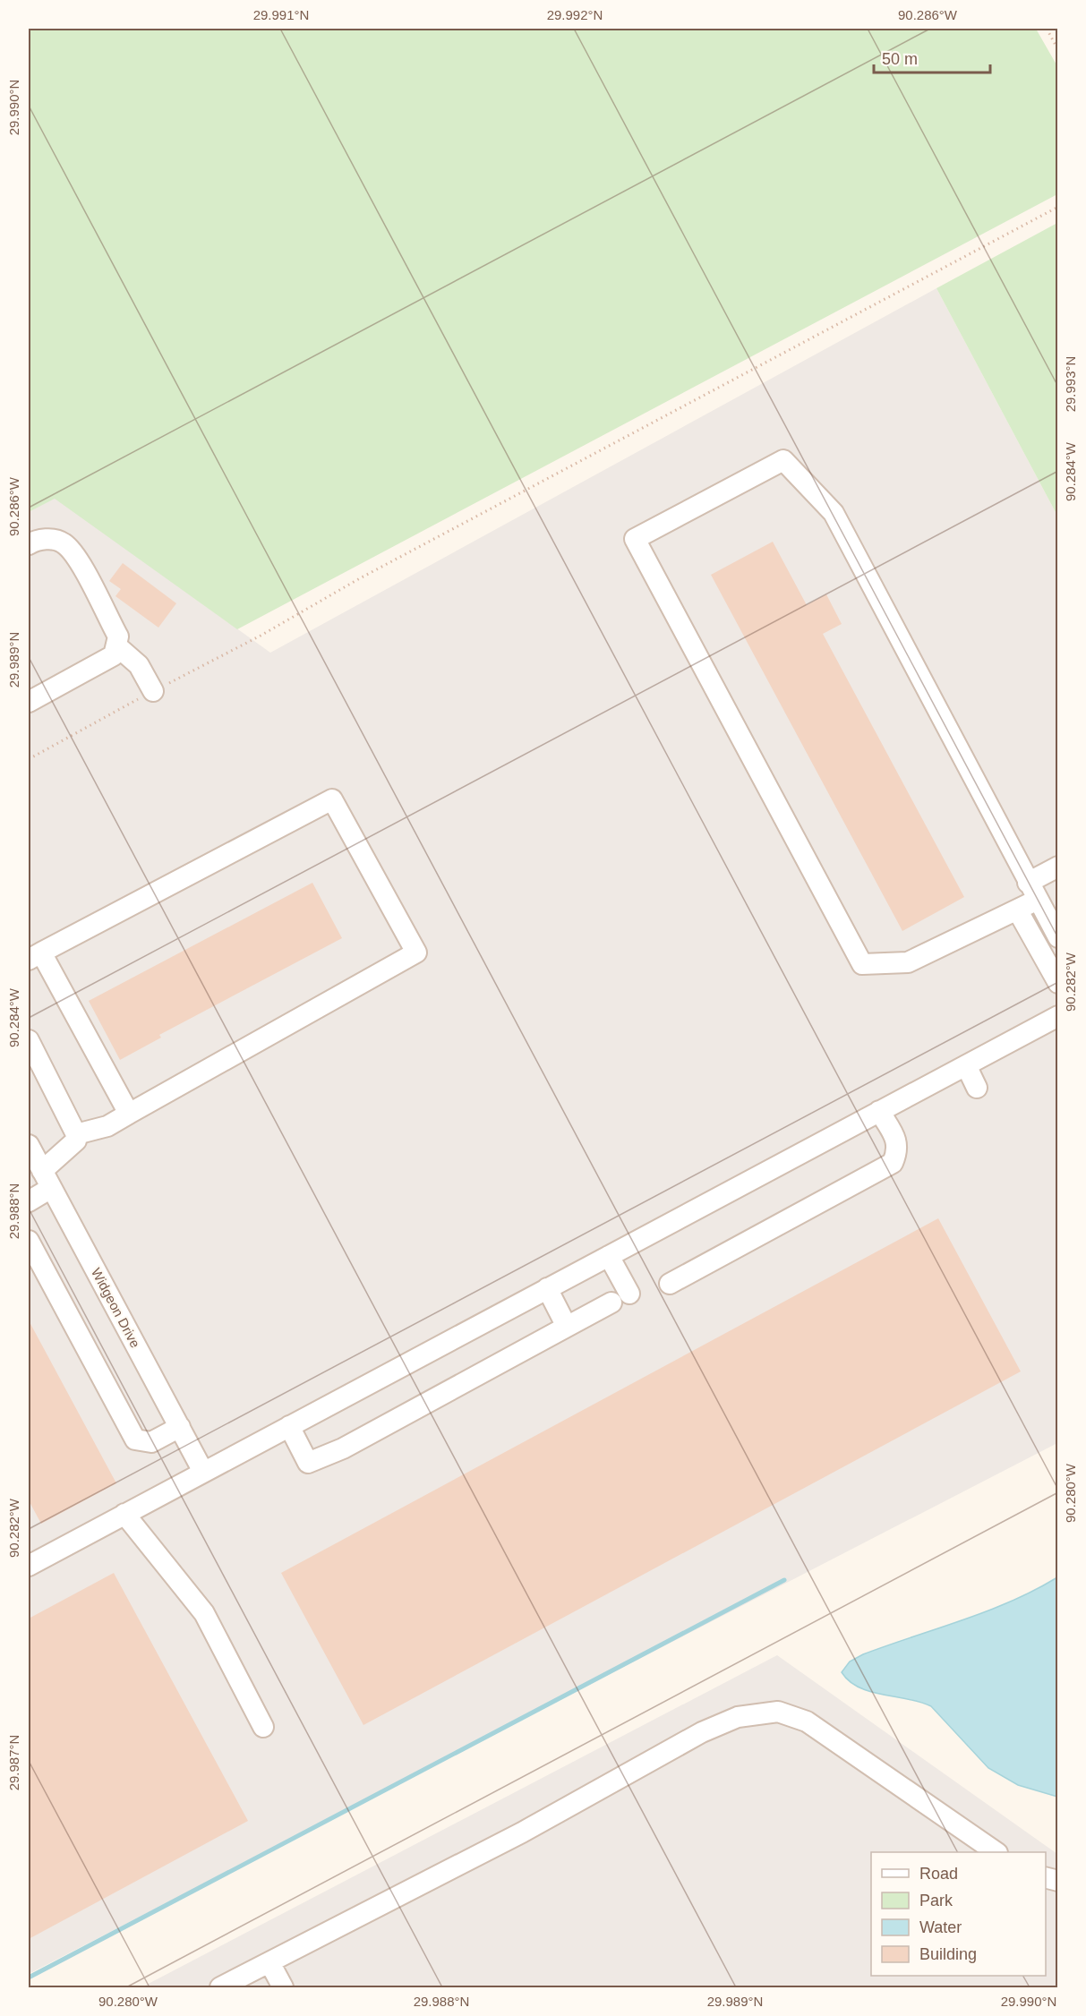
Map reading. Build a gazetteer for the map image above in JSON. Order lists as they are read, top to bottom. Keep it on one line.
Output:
{"streets":{"street":["Widgeon Drive"]},"legend":["Road","Park","Water","Building"],"scale_bar":"50 m","coordinates":["29.991°N","29.992°N","90.286°W","29.990°N","29.993°N","90.284°W","29.989°N","90.282°W","29.988°N","90.280°W","29.987°N"]}
